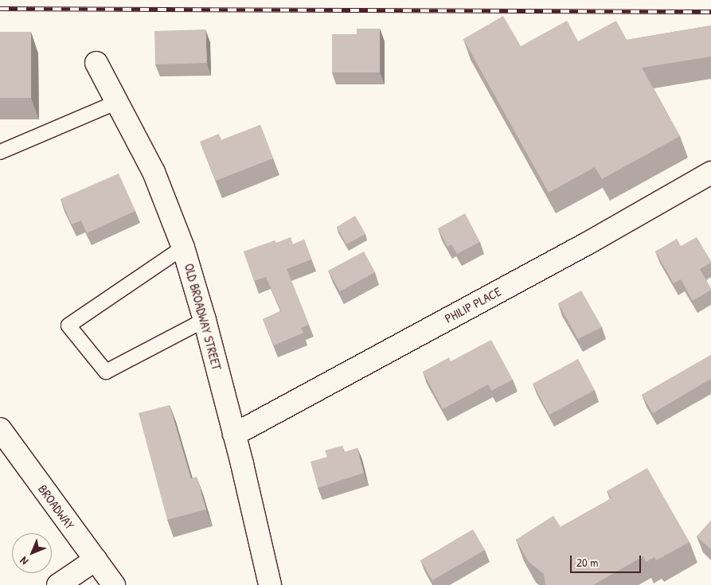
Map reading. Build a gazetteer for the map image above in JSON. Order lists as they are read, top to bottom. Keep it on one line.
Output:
{"streets":{"street":["PHILIP PLACE","OLD BROADWAY STREET","BROADWAY"]},"crossings":[["PHILIP PLACE","OLD BROADWAY STREET"]],"scale_bar":"20 m","north":"bottom left"}
